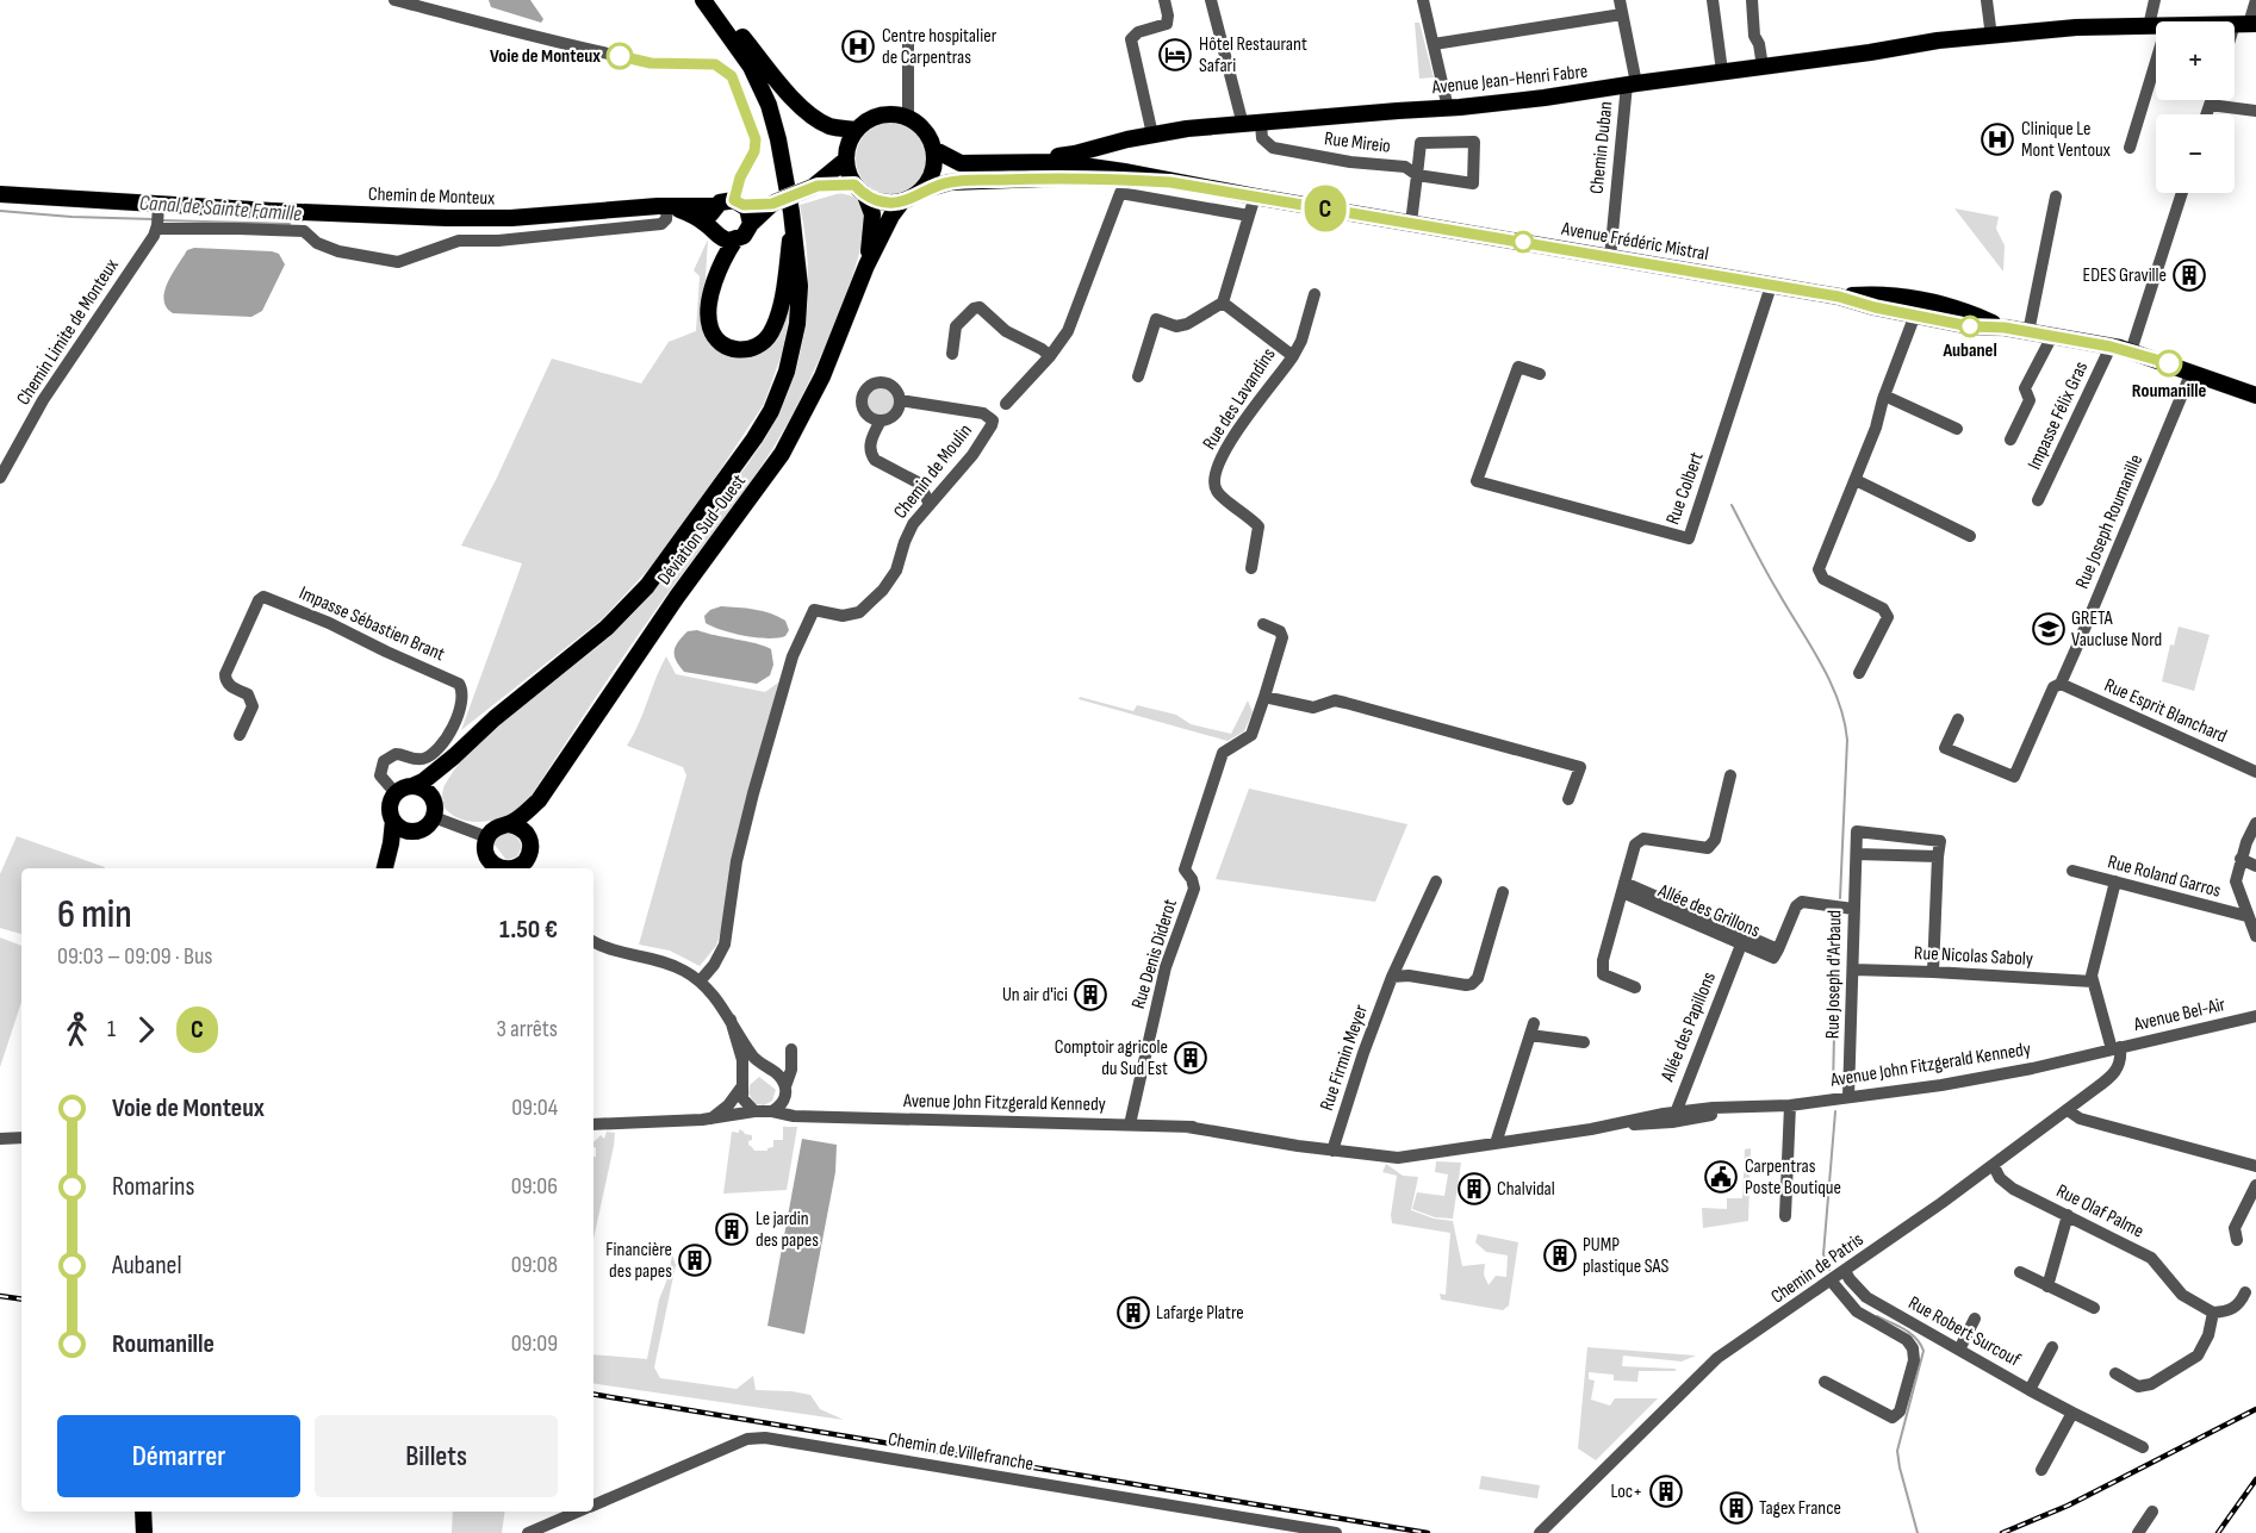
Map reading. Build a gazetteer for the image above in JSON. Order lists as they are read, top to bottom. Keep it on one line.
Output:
{"streets":{"main road":["Avenue Jean-Henri Fabre","Chemin de Monteux","Avenue Frédéric Mistral","Déviation Sud-Ouest"],"street":["Rue Mireio","Chemin Duban","Chemin Limite de Monteux","Rue des Lavandins","Impasse Félix Gras","Chemin de Moulin","Rue Colbert","Rue Joseph Roumanille","Impasse Sébastien Brant","Rue Esprit Blanchard","Rue Roland Garros","Allée des Grillons","Rue Denis Diderot","Rue Nicolas Saboly","Rue Joseph d'Arbaud","Avenue Bel-Air","Allée des Papillons","Rue Firmin Meyer","Avenue John Fitzgerald Kennedy","Rue Olaf Palme","Chemin de Patris","Rue Robert Surcouf","Chemin de Villefranche"]},"crossings":[["Avenue Jean-Henri Fabre","Rue Mireio"],["Avenue Jean-Henri Fabre","Chemin Duban"],["Chemin Duban","Avenue Frédéric Mistral"],["Chemin de Monteux","Chemin Limite de Monteux"],["Avenue Frédéric Mistral","Impasse Félix Gras"],["Avenue Frédéric Mistral","Rue Colbert"],["Avenue Frédéric Mistral","Rue Joseph Roumanille"],["Rue Joseph Roumanille","Rue Esprit Blanchard"],["Allée des Grillons","Rue Joseph d'Arbaud"],["Allée des Grillons","Allée des Papillons"],["Rue Denis Diderot","Avenue John Fitzgerald Kennedy"],["Rue Nicolas Saboly","Rue Joseph d'Arbaud"],["Rue Joseph d'Arbaud","Avenue John Fitzgerald Kennedy"],["Avenue Bel-Air","Avenue John Fitzgerald Kennedy"],["Avenue Bel-Air","Chemin de Patris"],["Allée des Papillons","Avenue John Fitzgerald Kennedy"],["Rue Firmin Meyer","Avenue John Fitzgerald Kennedy"],["Avenue John Fitzgerald Kennedy","Chemin de Patris"],["Rue Olaf Palme","Chemin de Patris"],["Chemin de Patris","Rue Robert Surcouf"]],"water":["Canal de Sainte Famille"],"places":{"hospital":["Centre hospitalier de Carpentras","Clinique Le Mont Ventoux"],"hotel":["Hôtel Restaurant Safari"],"other":["Voie de Monteux","Aubanel","Roumanille"],"building":["EDES Graville","Un air d'ici","Comptoir agricole du Sud Est","Chalvidal","Le jardin des papes","PUMP plastique SAS","Financière des papes","Lafarge Platre","Loc+","Tagex France"],"school or university":["GRETA Vaucluse Nord"],"public building":["Carpentras Poste Boutique"]},"lines":["bus line C"],"page":{"on_map":"C","map_buttons":["+","−"],"heading":["6 min","09:03 – 09:09 · Bus","1.50 €"],"legs":["1","C","3 arrêts"],"list":[{"name":"Voie de Monteux","value":"09:04"},{"name":"Romarins","value":"09:06"},{"name":"Aubanel","value":"09:08"},{"name":"Roumanille","value":"09:09"}],"buttons":["Démarrer","Billets"]}}
